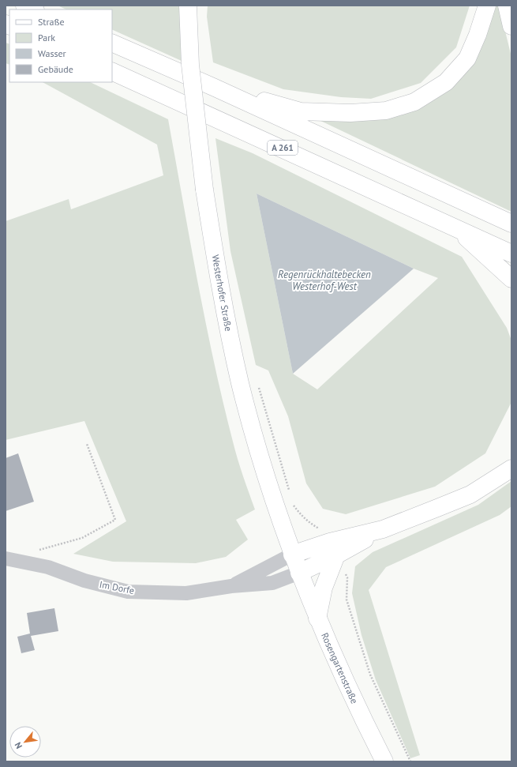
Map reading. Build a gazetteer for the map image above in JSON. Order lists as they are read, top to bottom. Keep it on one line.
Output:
{"streets":{"main road":["A 261","Westerhofer Straße","Rosengartenstraße"],"street":["Im Dorfe"]},"crossings":[["Westerhofer Straße","Im Dorfe"],["Westerhofer Straße","Rosengartenstraße"],["Im Dorfe","Rosengartenstraße"]],"water":["Regenrückhaltebecken Westerhof-West"],"legend":["Straße","Park","Wasser","Gebäude"],"north":"bottom left"}
